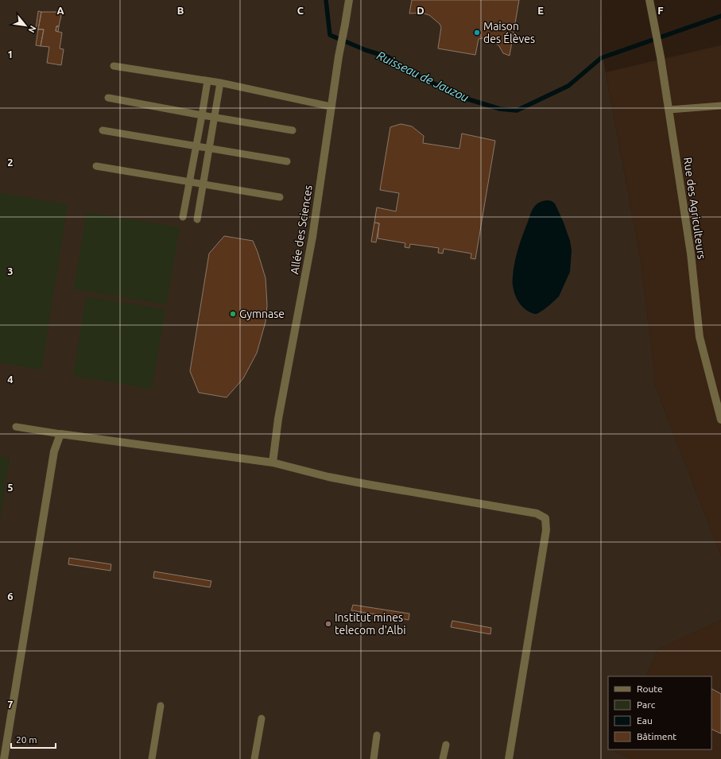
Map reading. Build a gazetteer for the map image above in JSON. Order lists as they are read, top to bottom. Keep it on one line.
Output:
{"streets":{"street":["Rue des Agriculteurs","Allée des Sciences"]},"water":["Ruisseau de Jauzou"],"places":["Maison des Élèves","Gymnase","Institut mines telecom d'Albi"],"legend":["Route","Parc","Eau","Bâtiment"],"scale_bar":"20 m","north":"bottom right","grid":{"columns":["A","B","C","D","E","F"],"rows":["1","2","3","4","5","6","7"]}}
